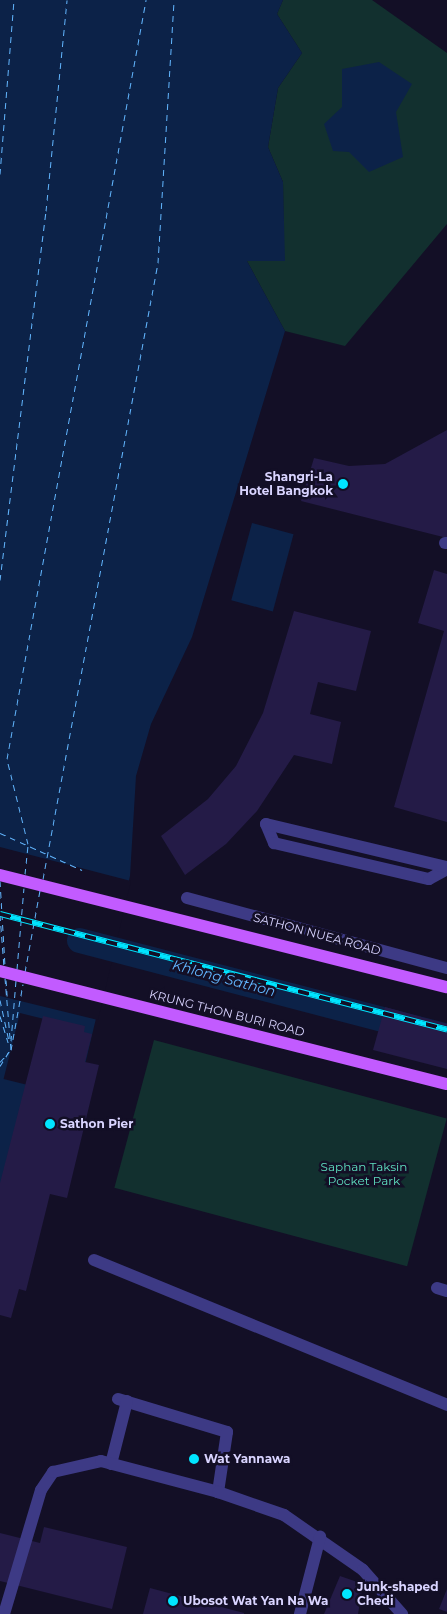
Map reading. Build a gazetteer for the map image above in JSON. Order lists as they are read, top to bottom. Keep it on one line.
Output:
{"streets":{"main road":["KRUNG THON BURI ROAD"],"street":["SATHON NUEA ROAD"]},"water":["Khlong Sathon"],"parks":["Saphan Taksin Pocket Park"],"places":["Shangri-La Hotel Bangkok","Sathon Pier","Wat Yannawa","Junk-shaped Chedi","Ubosot Wat Yan Na Wa"]}
